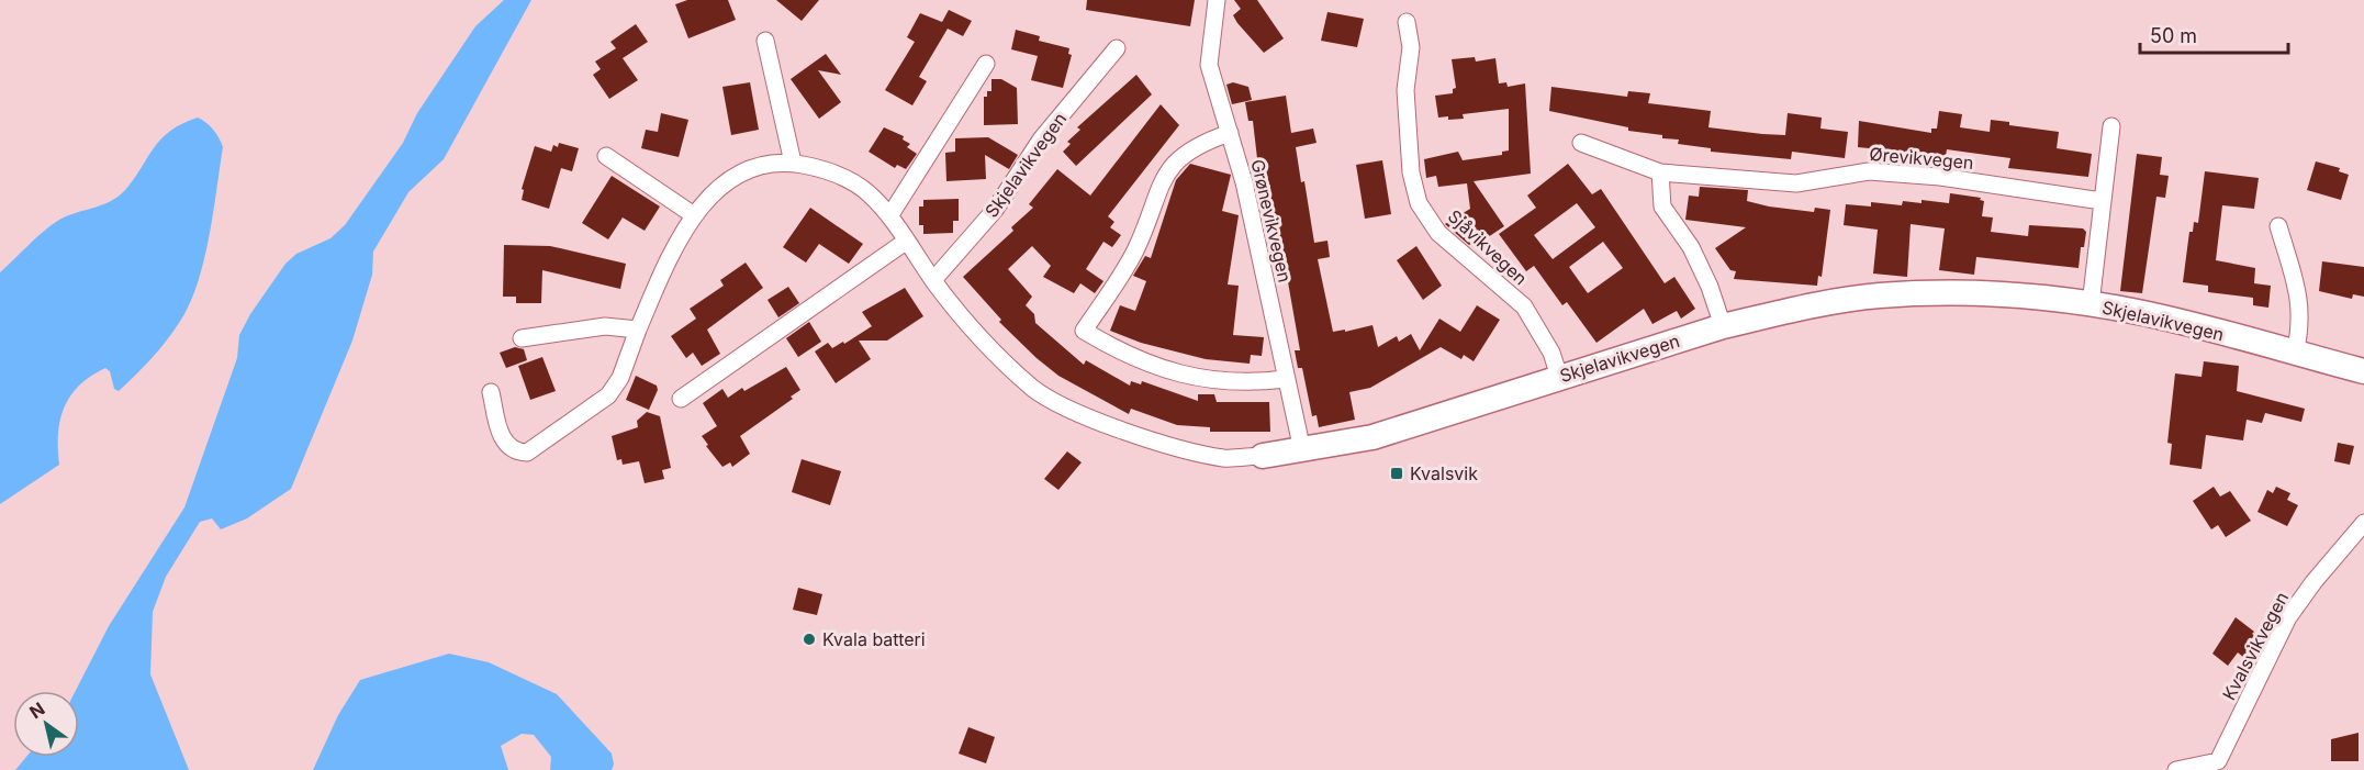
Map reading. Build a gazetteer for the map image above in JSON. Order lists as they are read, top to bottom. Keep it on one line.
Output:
{"streets":{"main road":["Skjelavikvegen"],"street":["Ørevikvegen","Grønevikvegen","Sjåvikvegen","Kvalsvikvegen"]},"crossings":[["Skjelavikvegen","Grønevikvegen"],["Skjelavikvegen","Sjåvikvegen"]],"places":{"transit":["Kvalsvik"],"other":["Kvala batteri"]},"scale_bar":"50 m","north":"top left"}
